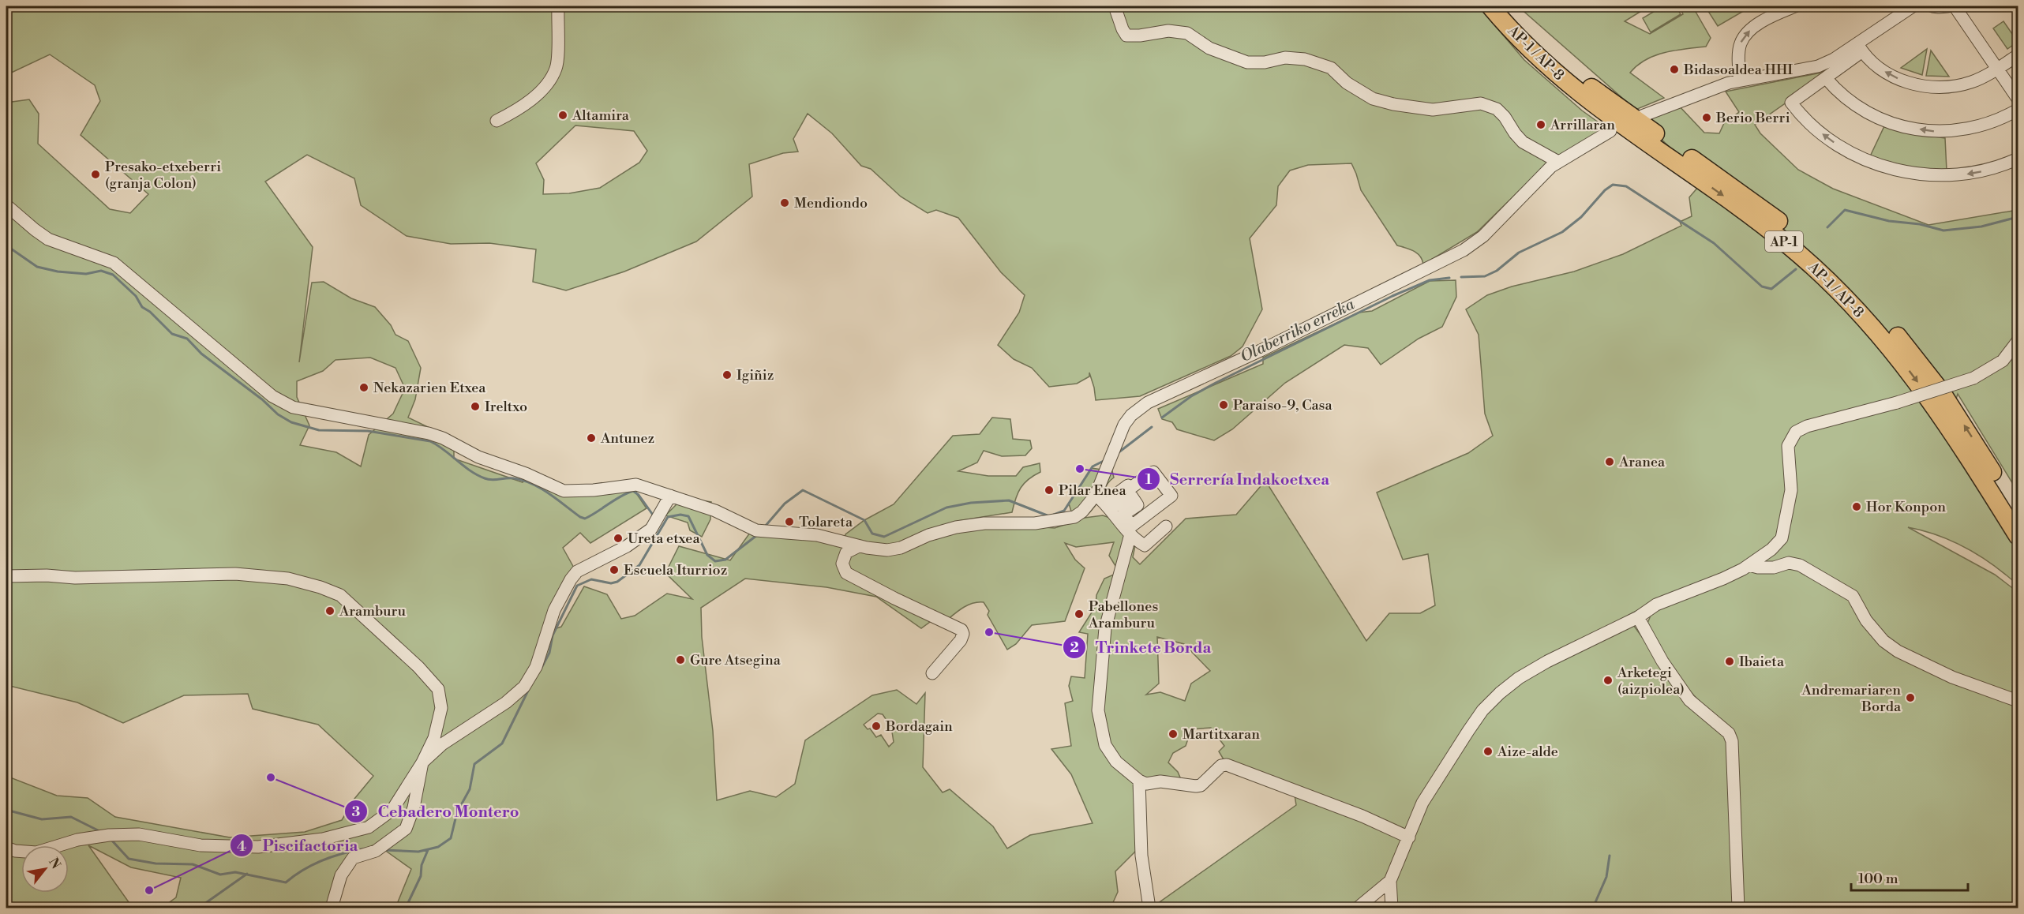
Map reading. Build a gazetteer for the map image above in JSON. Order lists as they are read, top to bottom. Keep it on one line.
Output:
{"streets":{"highway":["AP-1 / AP-8","AP-1"]},"water":["Olaberriko erreka"],"places":["Bidasoaldea HHI","Altamira","Berio Berri","Arrillaran","Presako-etxeberri (granja Colon)","Mendiondo","Igiñiz","Nekazarien Etxea","Paraiso-9, Casa","Ireltxo","Antunez","Aranea","Serrería Indakoetxea","Pilar Enea","Hor Konpon","Tolareta","Ureta etxea","Escuela Iturrioz","Aramburu","Pabellones Aramburu","Trinkete Borda","Gure Atsegina","Ibaieta","Arketegi (aizpiolea)","Andremariaren Borda","Bordagain","Martitxaran","Aize-alde","Cebadero Montero","Piscifactoria"],"scale_bar":"100 m","north":"top right"}
